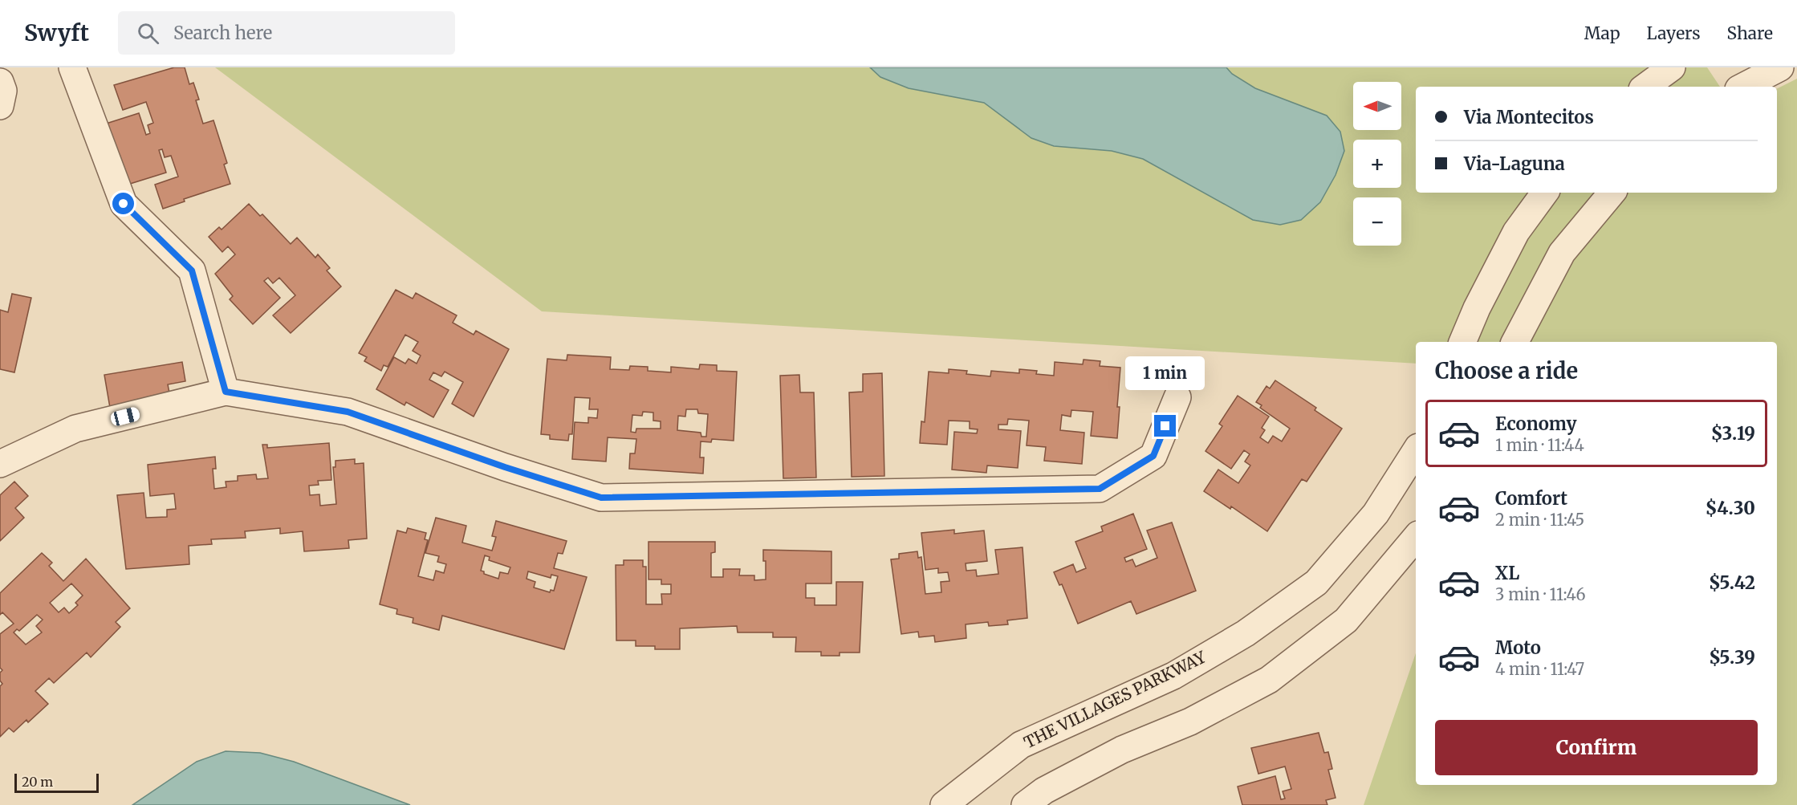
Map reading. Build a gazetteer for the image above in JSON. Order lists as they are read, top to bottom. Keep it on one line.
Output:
{"streets":{"street":["THE VILLAGES PARKWAY"]},"scale_bar":"20 m","north":"left","page":{"header":"Swyft","search":"Search here","nav":["Map","Layers","Share"],"map_buttons":["+","−"],"banner":["Via Montecitos","Via-Laguna"],"heading":"Choose a ride","bubble":"1 min","list":[{"name":"Economy","note":"1 min · 11:44","value":"$3.19"},{"name":"Comfort","note":"2 min · 11:45","value":"$4.30"},{"name":"XL","note":"3 min · 11:46","value":"$5.42"},{"name":"Moto","note":"4 min · 11:47","value":"$5.39"}],"buttons":"Confirm","scale":"20 m"}}
